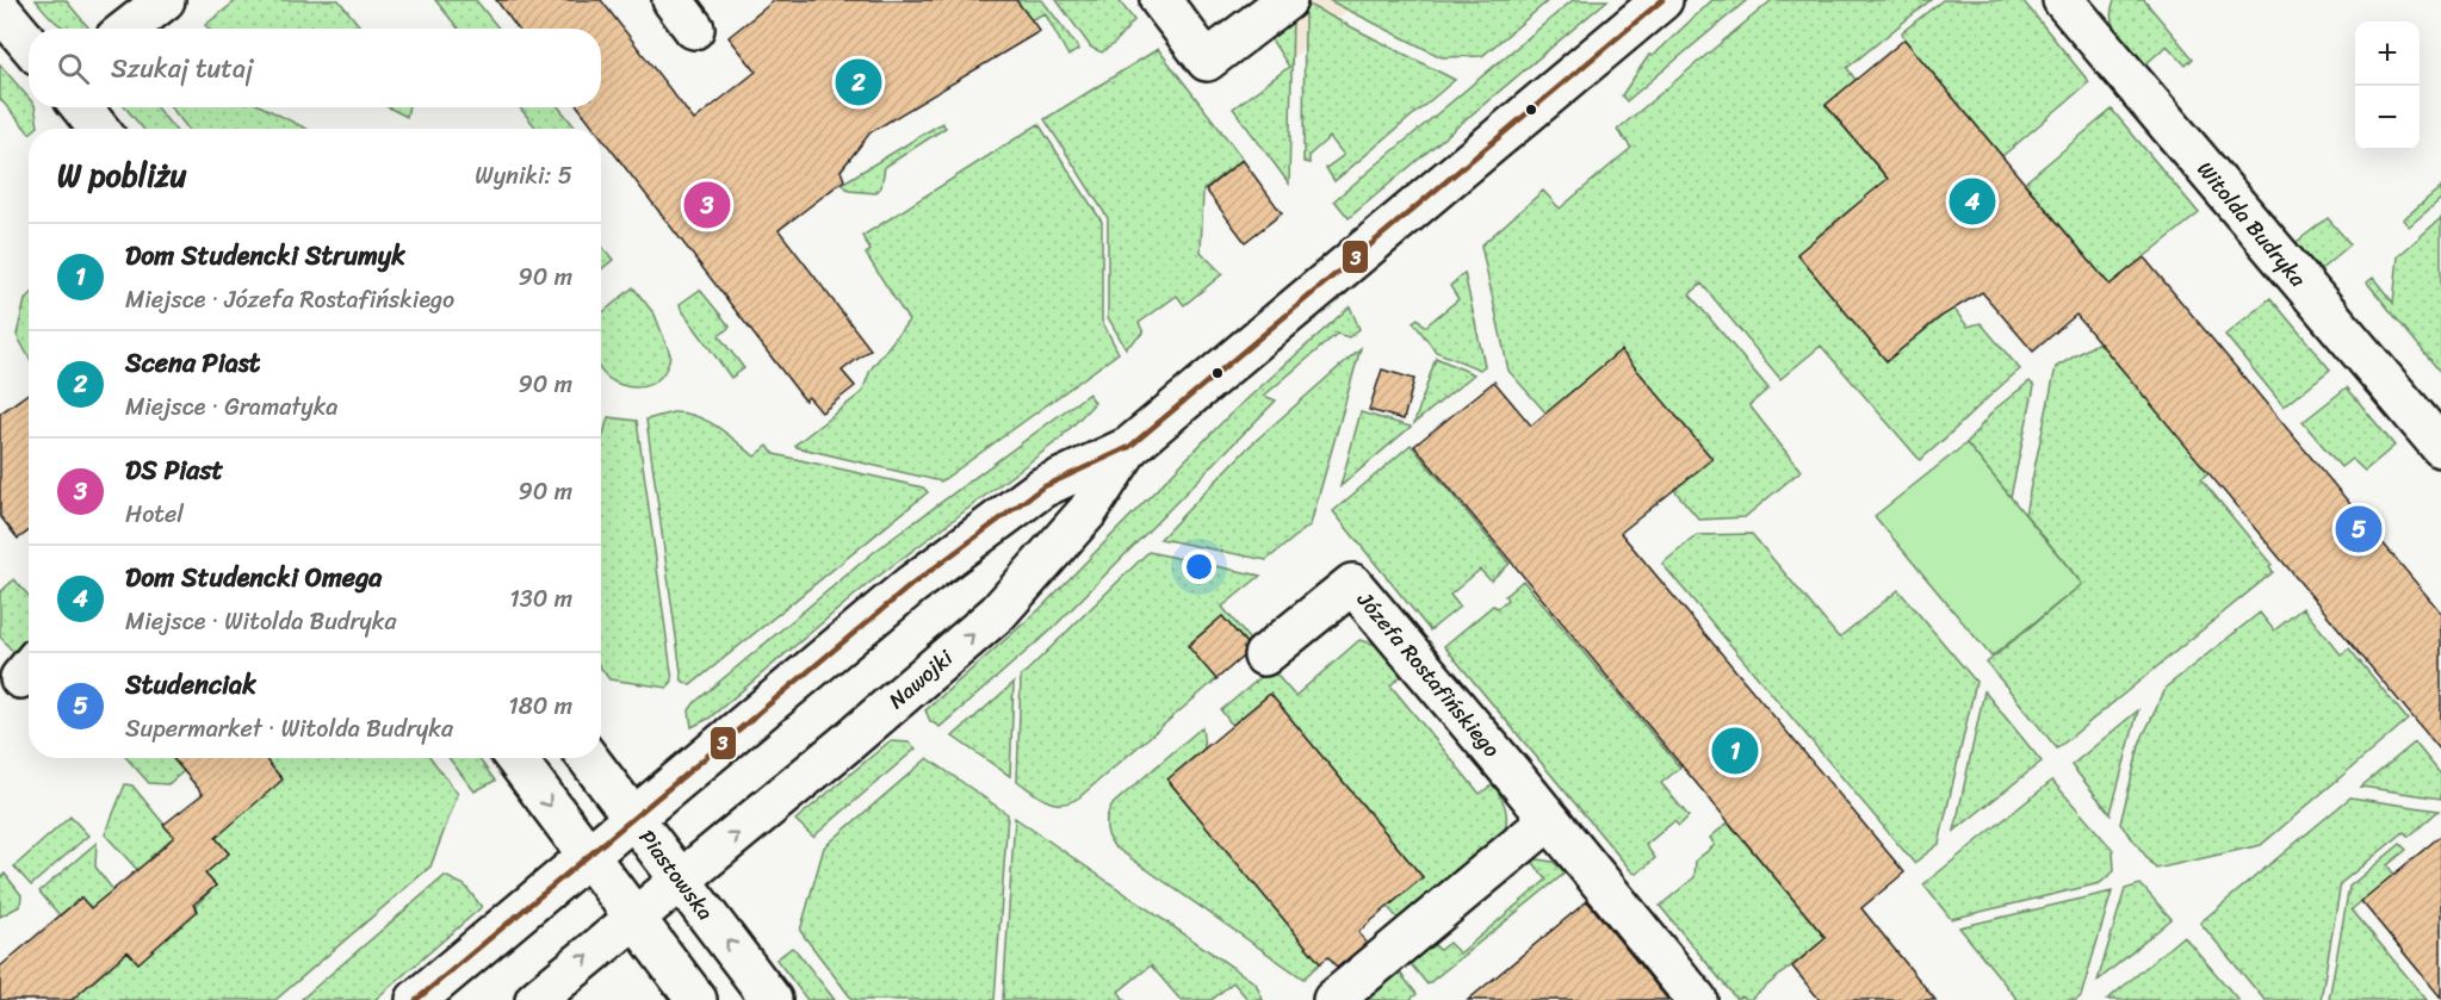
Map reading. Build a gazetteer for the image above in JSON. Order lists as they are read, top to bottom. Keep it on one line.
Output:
{"streets":{"street":["Witolda Budryka","Józefa Rostafińskiego","Nawojki","Piastowska"]},"crossings":[["Nawojki","Piastowska"]],"lines":["transit line 3"],"page":{"map_buttons":["+","−"],"search":"Szukaj tutaj","pins":["2","4","3","5","1"],"heading":["W pobliżu","Wyniki: 5"],"list":[{"mark":"1","name":"Dom Studencki Strumyk","note":"Miejsce · Józefa Rostafińskiego","value":"90 m"},{"mark":"2","name":"Scena Piast","note":"Miejsce · Gramatyka","value":"90 m"},{"mark":"3","name":"DS Piast","note":"Hotel","value":"90 m"},{"mark":"4","name":"Dom Studencki Omega","note":"Miejsce · Witolda Budryka","value":"130 m"},{"mark":"5","name":"Studenciak","note":"Supermarket · Witolda Budryka","value":"180 m"}]}}
